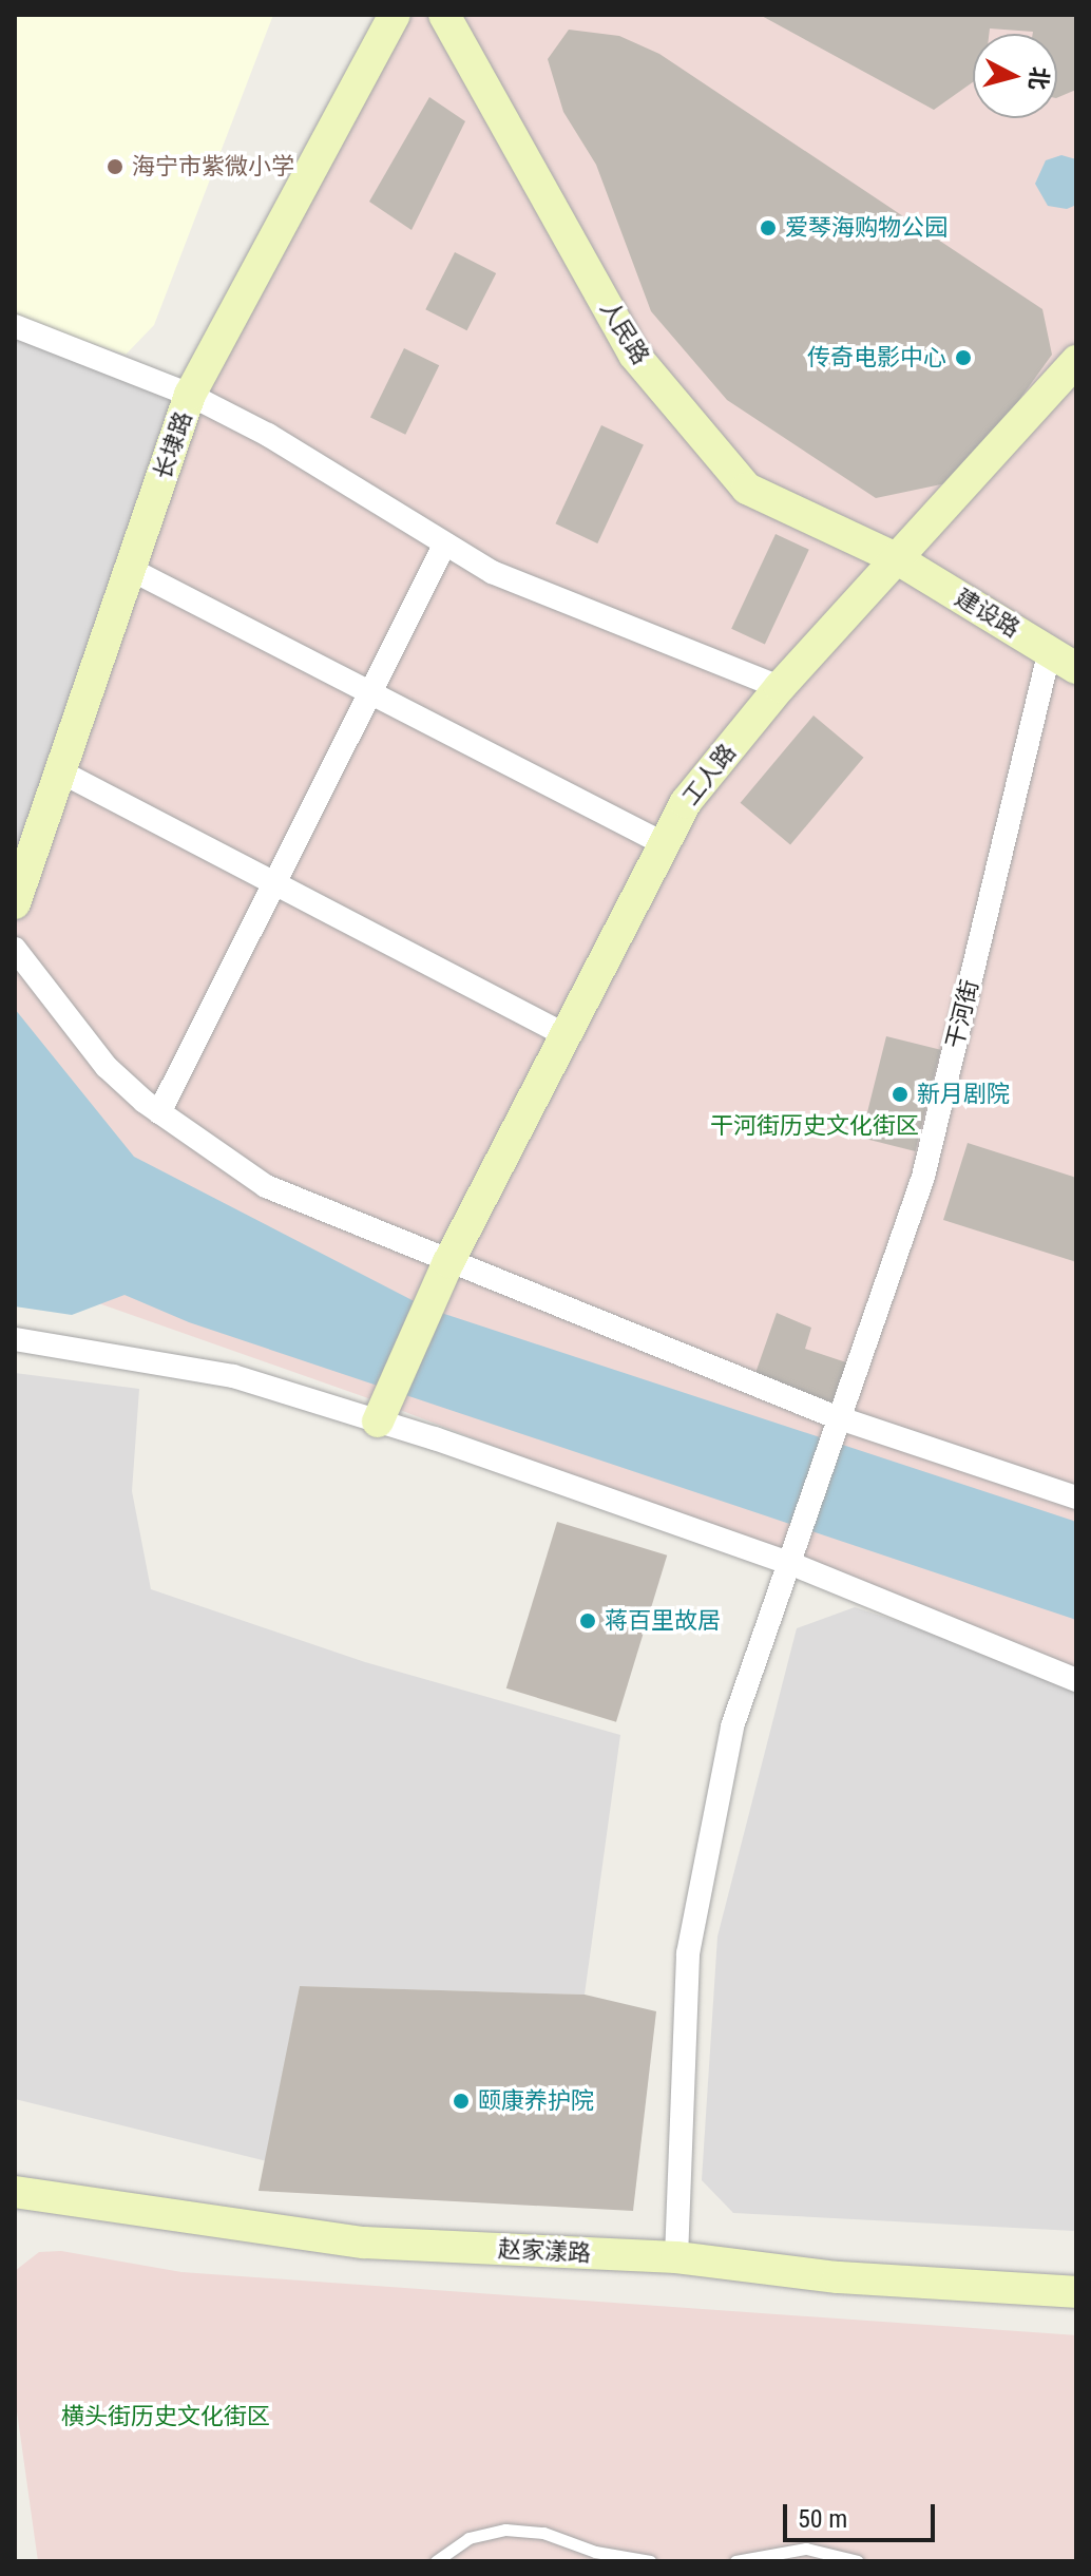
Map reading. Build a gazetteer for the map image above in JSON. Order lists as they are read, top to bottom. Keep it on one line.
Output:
{"streets":{"street":["人民路","长埭路","建设路","工人路","干河街","赵家漾路"]},"crossings":[["人民路","建设路"],["人民路","工人路"],["建设路","工人路"],["建设路","干河街"],["干河街","赵家漾路"]],"parks":["干河街历史文化街区","横头街历史文化街区"],"places":["海宁市紫微小学","爱琴海购物公园","传奇电影中心","新月剧院","蒋百里故居","颐康养护院"],"scale_bar":"50 m","north":"right"}
